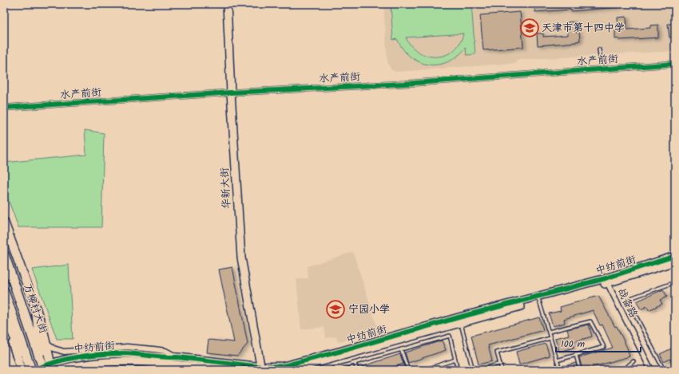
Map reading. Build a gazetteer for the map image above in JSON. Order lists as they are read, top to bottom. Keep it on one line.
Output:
{"streets":{"highway":["万柳村大街"],"street":["水产前街","华新大街","中纺前街","战备路"]},"crossings":[["水产前街","华新大街"],["华新大街","中纺前街"],["中纺前街","战备路"]],"places":{"school or university":["天津市第十四中学","宁园小学"]},"scale_bar":"100 m"}
